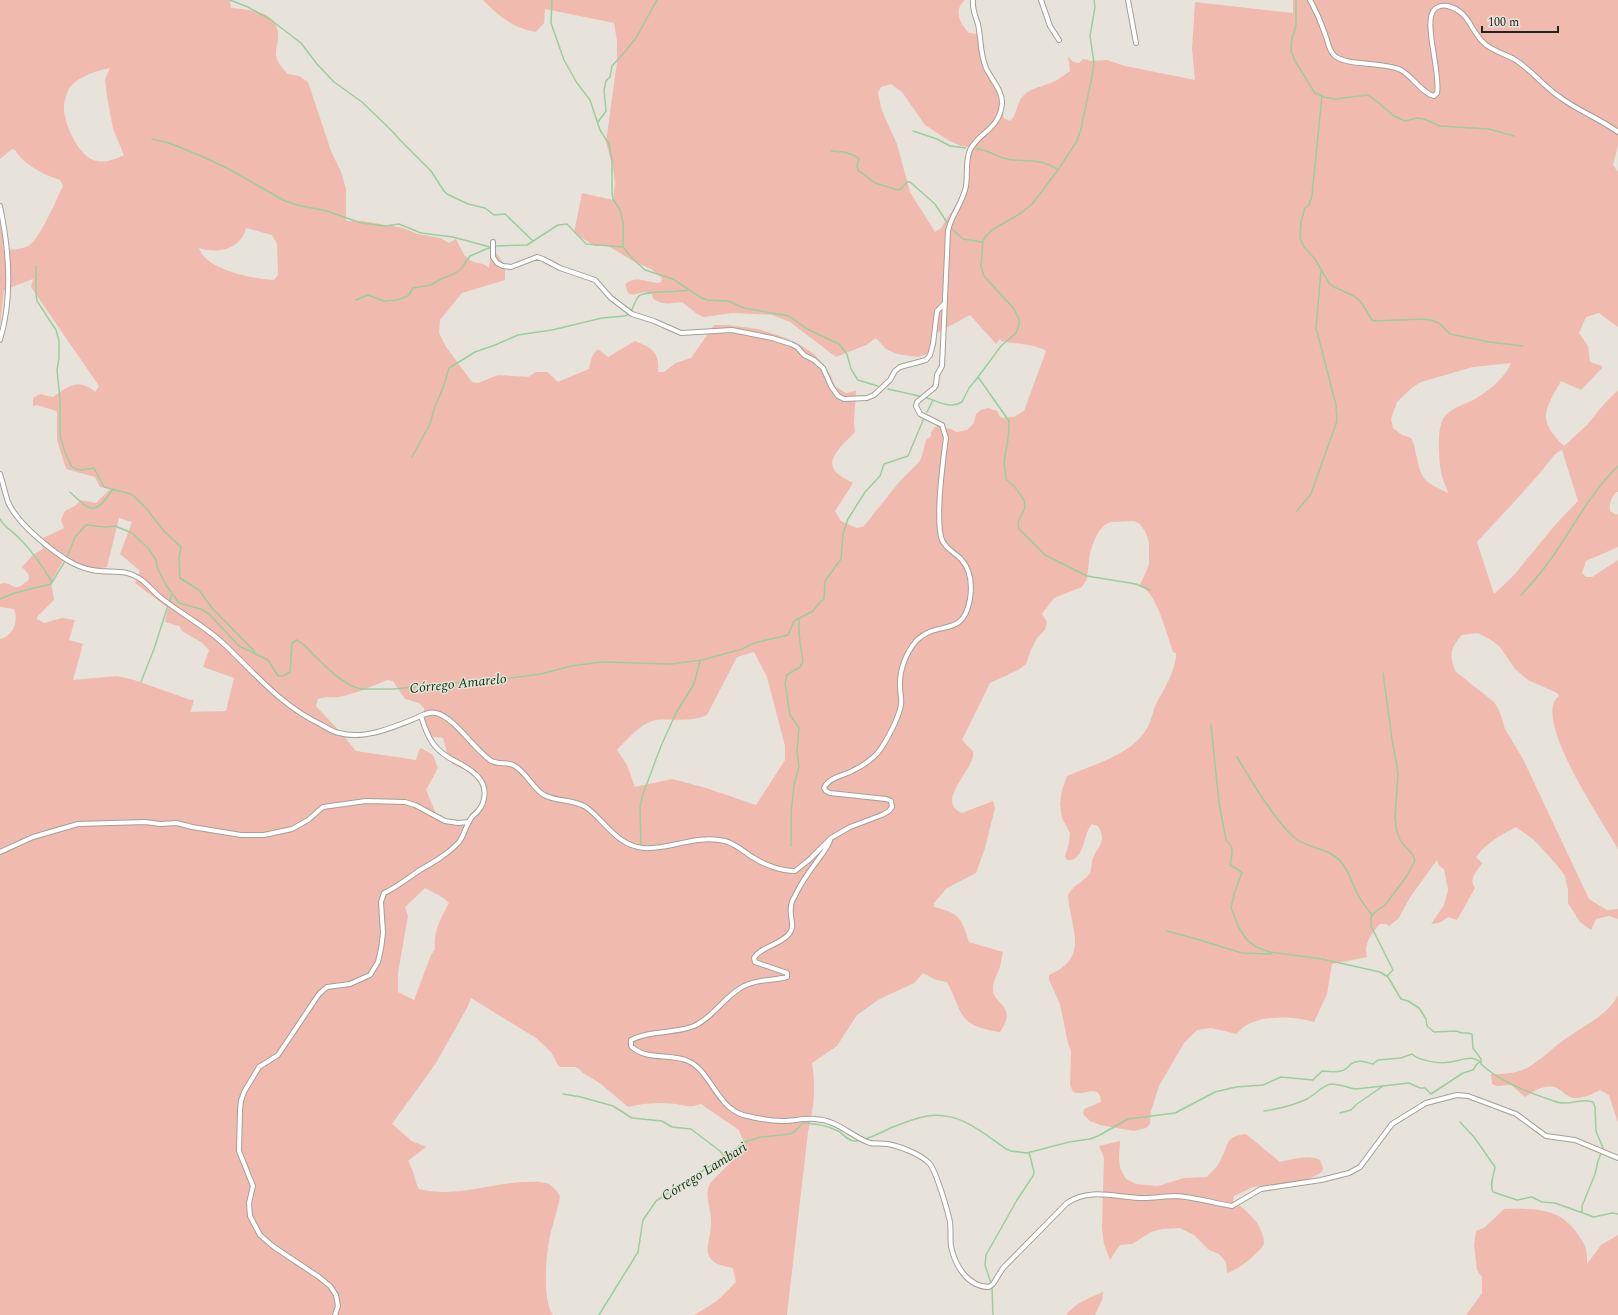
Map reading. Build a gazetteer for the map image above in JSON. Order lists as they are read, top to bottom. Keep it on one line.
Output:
{"water":["Córrego Amarelo","Córrego Lambari"],"scale_bar":"100 m"}
